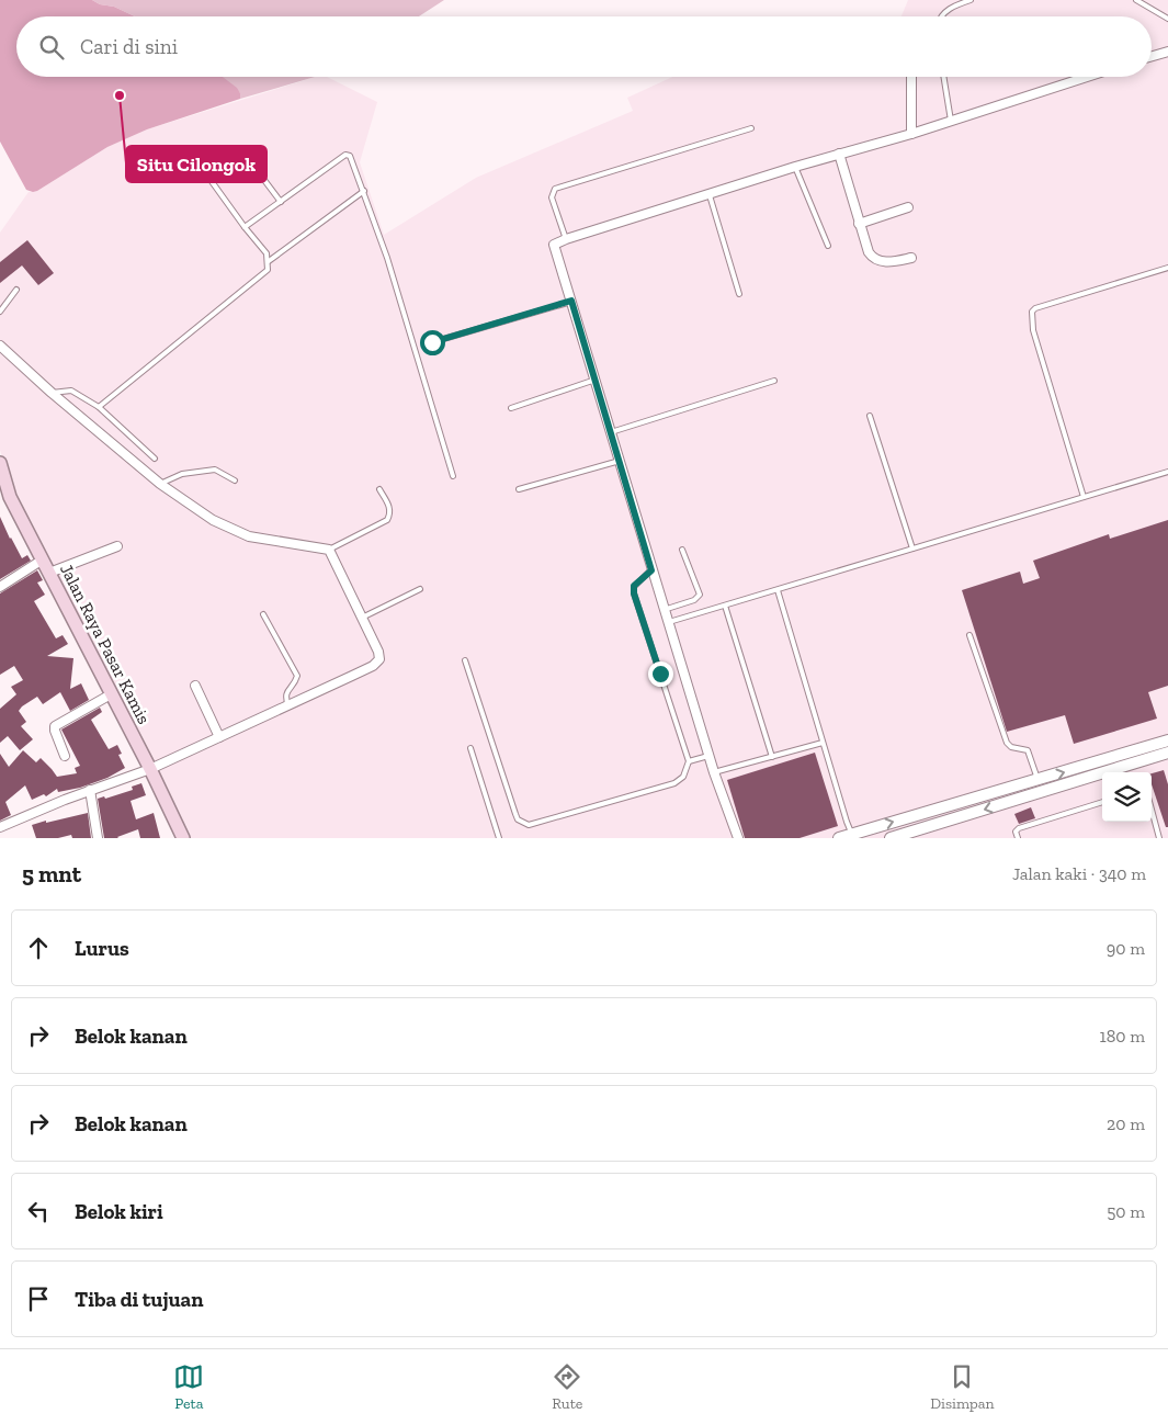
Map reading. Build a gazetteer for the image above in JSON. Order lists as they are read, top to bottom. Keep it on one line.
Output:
{"streets":{"main road":["Jalan Raya Pasar Kamis"]},"places":["Situ Cilongok"],"page":{"search":"Cari di sini","heading":["5 mnt","Jalan kaki · 340 m"],"list":[["Lurus","90 m"],["Belok kanan","180 m"],["Belok kanan","20 m"],["Belok kiri","50 m"],"Tiba di tujuan"],"nav":["Peta","Rute","Disimpan"]}}
